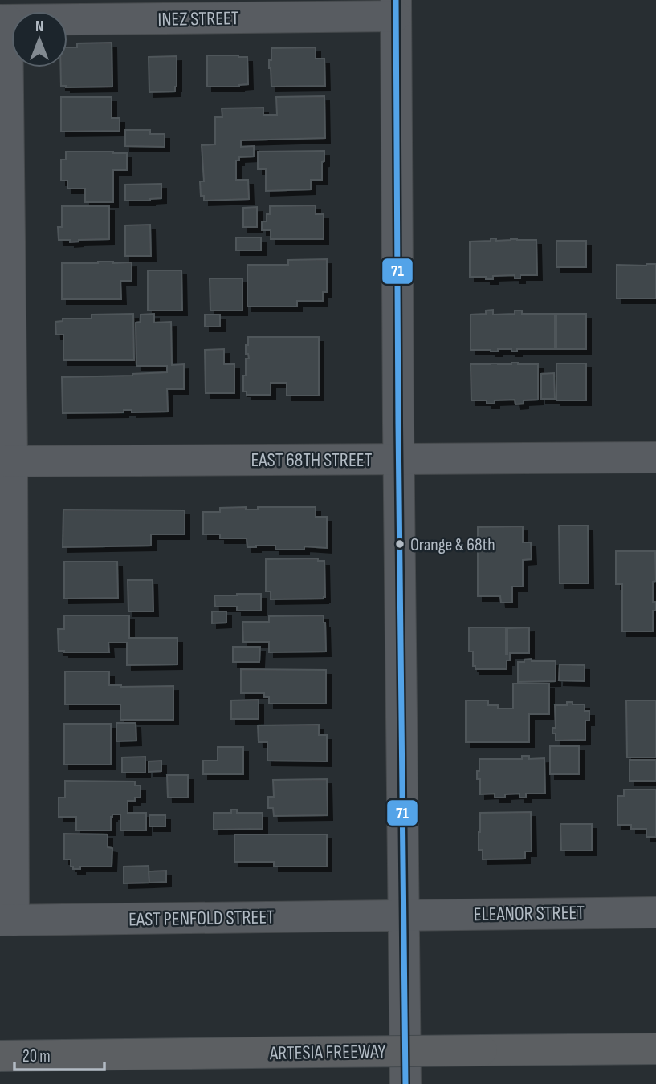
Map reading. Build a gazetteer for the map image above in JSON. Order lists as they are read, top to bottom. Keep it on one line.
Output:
{"streets":{"highway":["ARTESIA FREEWAY"],"street":["INEZ STREET","EAST 68TH STREET","ELEANOR STREET","EAST PENFOLD STREET"]},"crossings":[["ELEANOR STREET","EAST PENFOLD STREET"]],"places":["Orange & 68th"],"lines":["transit line 71"],"scale_bar":"20 m","north":"top"}
